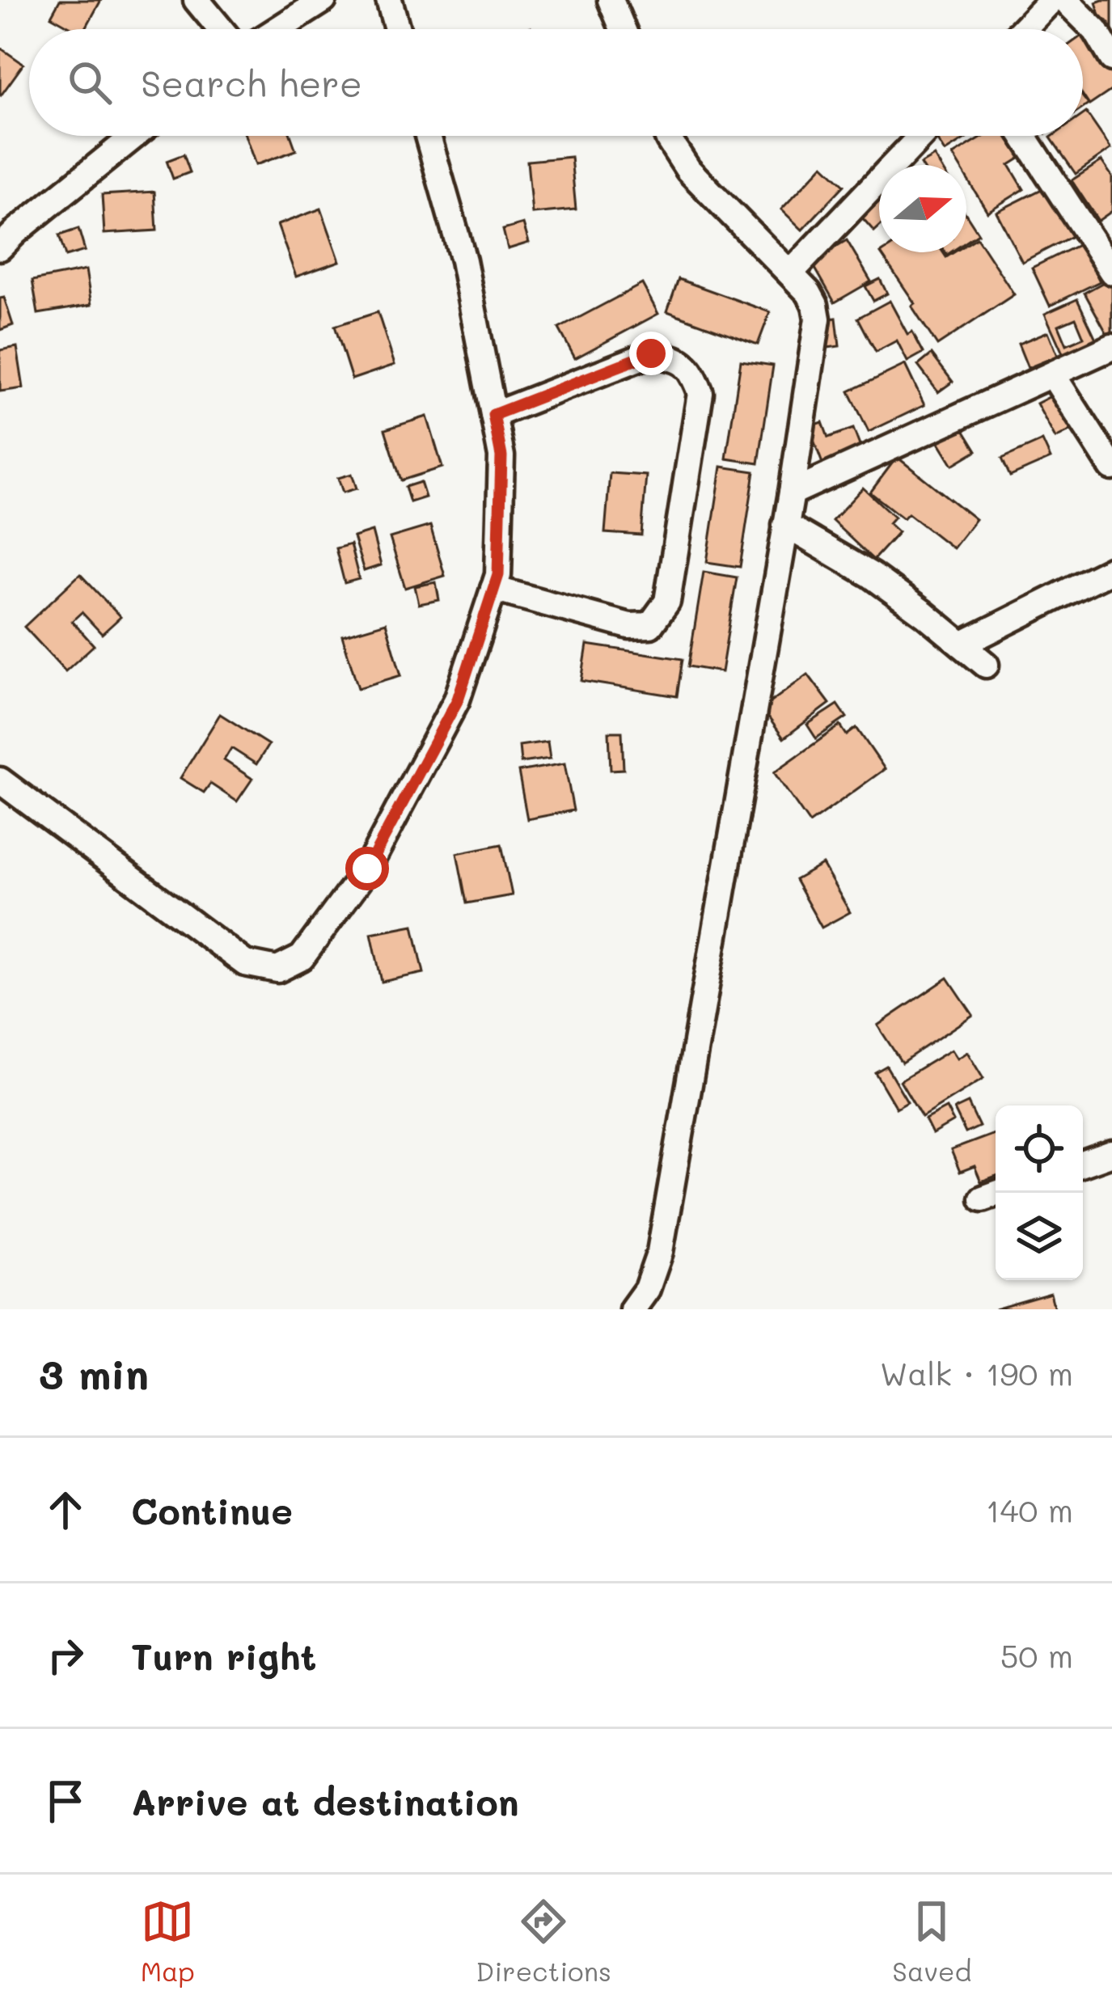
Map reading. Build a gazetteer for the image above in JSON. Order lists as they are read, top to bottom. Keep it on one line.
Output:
{"north":"right","page":{"search":"Search here","heading":["3 min","Walk · 190 m"],"list":[["Continue","140 m"],["Turn right","50 m"],"Arrive at destination"],"nav":["Map","Directions","Saved"]}}
